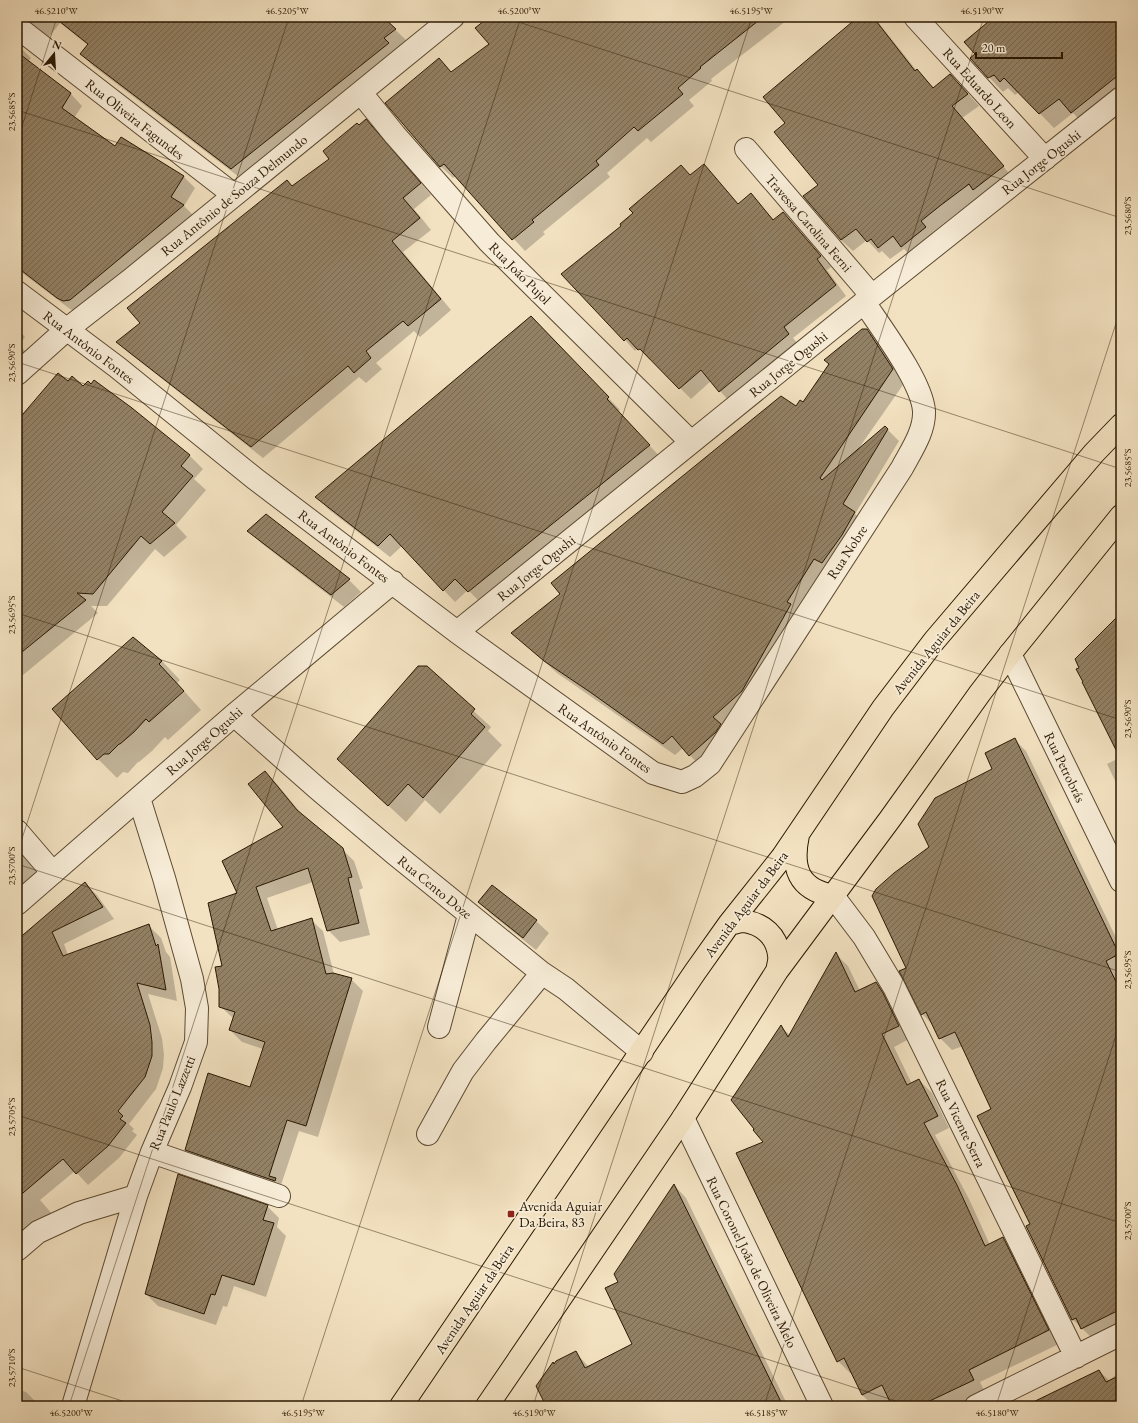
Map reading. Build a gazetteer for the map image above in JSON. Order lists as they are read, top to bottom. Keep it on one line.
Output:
{"streets":{"main road":["Avenida Aguiar da Beira"],"street":["Rua Eduardo Leon","Rua Oliveira Fagundes","Rua Jorge Ogushi","Rua Antônio de Souza Delmundo","Travessa Carolina Ferni","Rua João Pujol","Rua Antônio Fontes","Rua Nobre","Rua Petrobrás","Rua Cento Doze","Rua Paulo Lazzetti","Rua Vicente Serra","Rua Coronel João de Oliveira Melo"]},"crossings":[["Rua Eduardo Leon","Rua Jorge Ogushi"],["Rua Oliveira Fagundes","Rua Antônio de Souza Delmundo"],["Rua Jorge Ogushi","Travessa Carolina Ferni"],["Rua Jorge Ogushi","Rua João Pujol"],["Rua Jorge Ogushi","Rua Antônio Fontes"],["Rua Jorge Ogushi","Rua Nobre"],["Rua Jorge Ogushi","Rua Cento Doze"],["Rua Jorge Ogushi","Rua Paulo Lazzetti"],["Rua Antônio de Souza Delmundo","Rua João Pujol"],["Rua Antônio de Souza Delmundo","Rua Antônio Fontes"],["Travessa Carolina Ferni","Rua Nobre"],["Rua Antônio Fontes","Rua Nobre"],["Avenida Aguiar da Beira","Rua Cento Doze"]],"places":{"transit":["Avenida Aguiar Da Beira, 83"]},"scale_bar":"20 m","north":"top","coordinates":["46.5210°W","46.5205°W","46.5200°W","46.5195°W","46.5190°W","23.5685°S","23.5680°S","23.5690°S","23.5695°S","23.5700°S","23.5705°S","23.5710°S","46.5185°W","46.5180°W"]}
